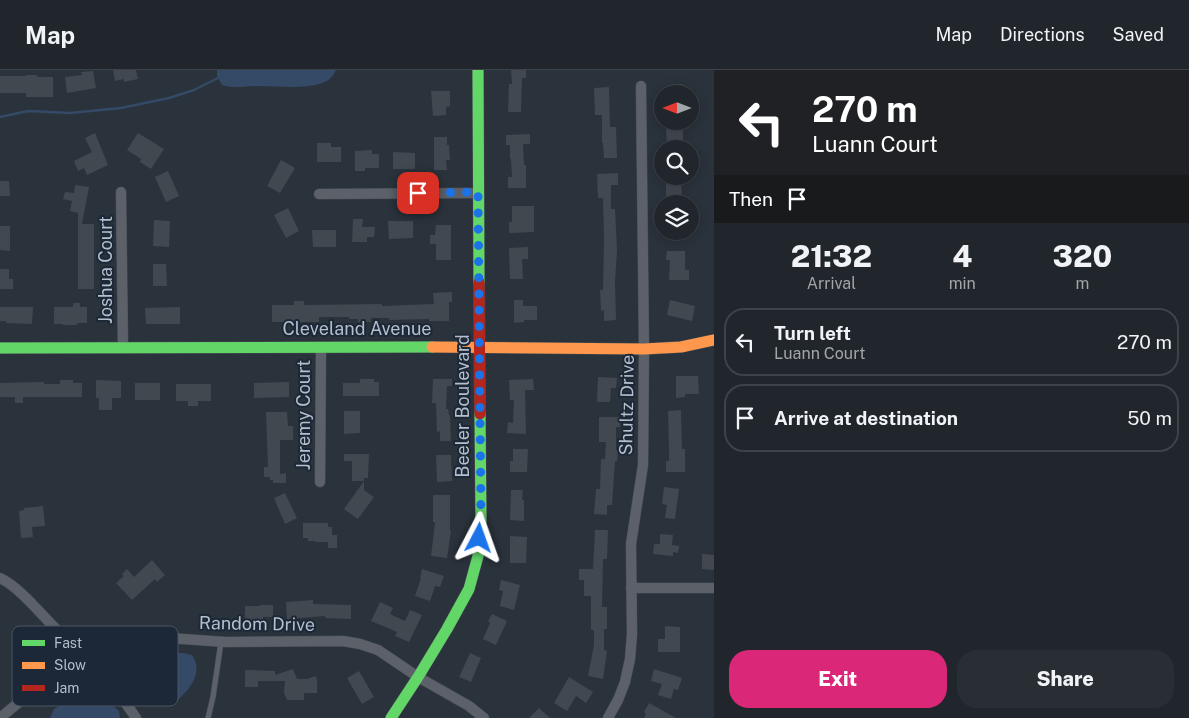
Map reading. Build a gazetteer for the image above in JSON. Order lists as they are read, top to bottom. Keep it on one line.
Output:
{"streets":{"street":["Joshua Court","Cleveland Avenue","Shultz Drive","Beeler Boulevard","Jeremy Court","Random Drive"]},"crossings":[["Joshua Court","Cleveland Avenue"],["Cleveland Avenue","Shultz Drive"],["Cleveland Avenue","Beeler Boulevard"],["Cleveland Avenue","Jeremy Court"],["Beeler Boulevard","Random Drive"]],"legend":["Fast","Slow","Jam"],"north":"left","page":{"header":"Map","nav":["Map","Directions","Saved"],"turn":["270 m","Luann Court"],"then":"Then","eta":["21:32","Arrival","4","min","320","m"],"list":[{"name":"Turn left","note":"Luann Court","value":"270 m"},{"name":"Arrive at destination","value":"50 m"}],"buttons":["Exit","Share"]}}
